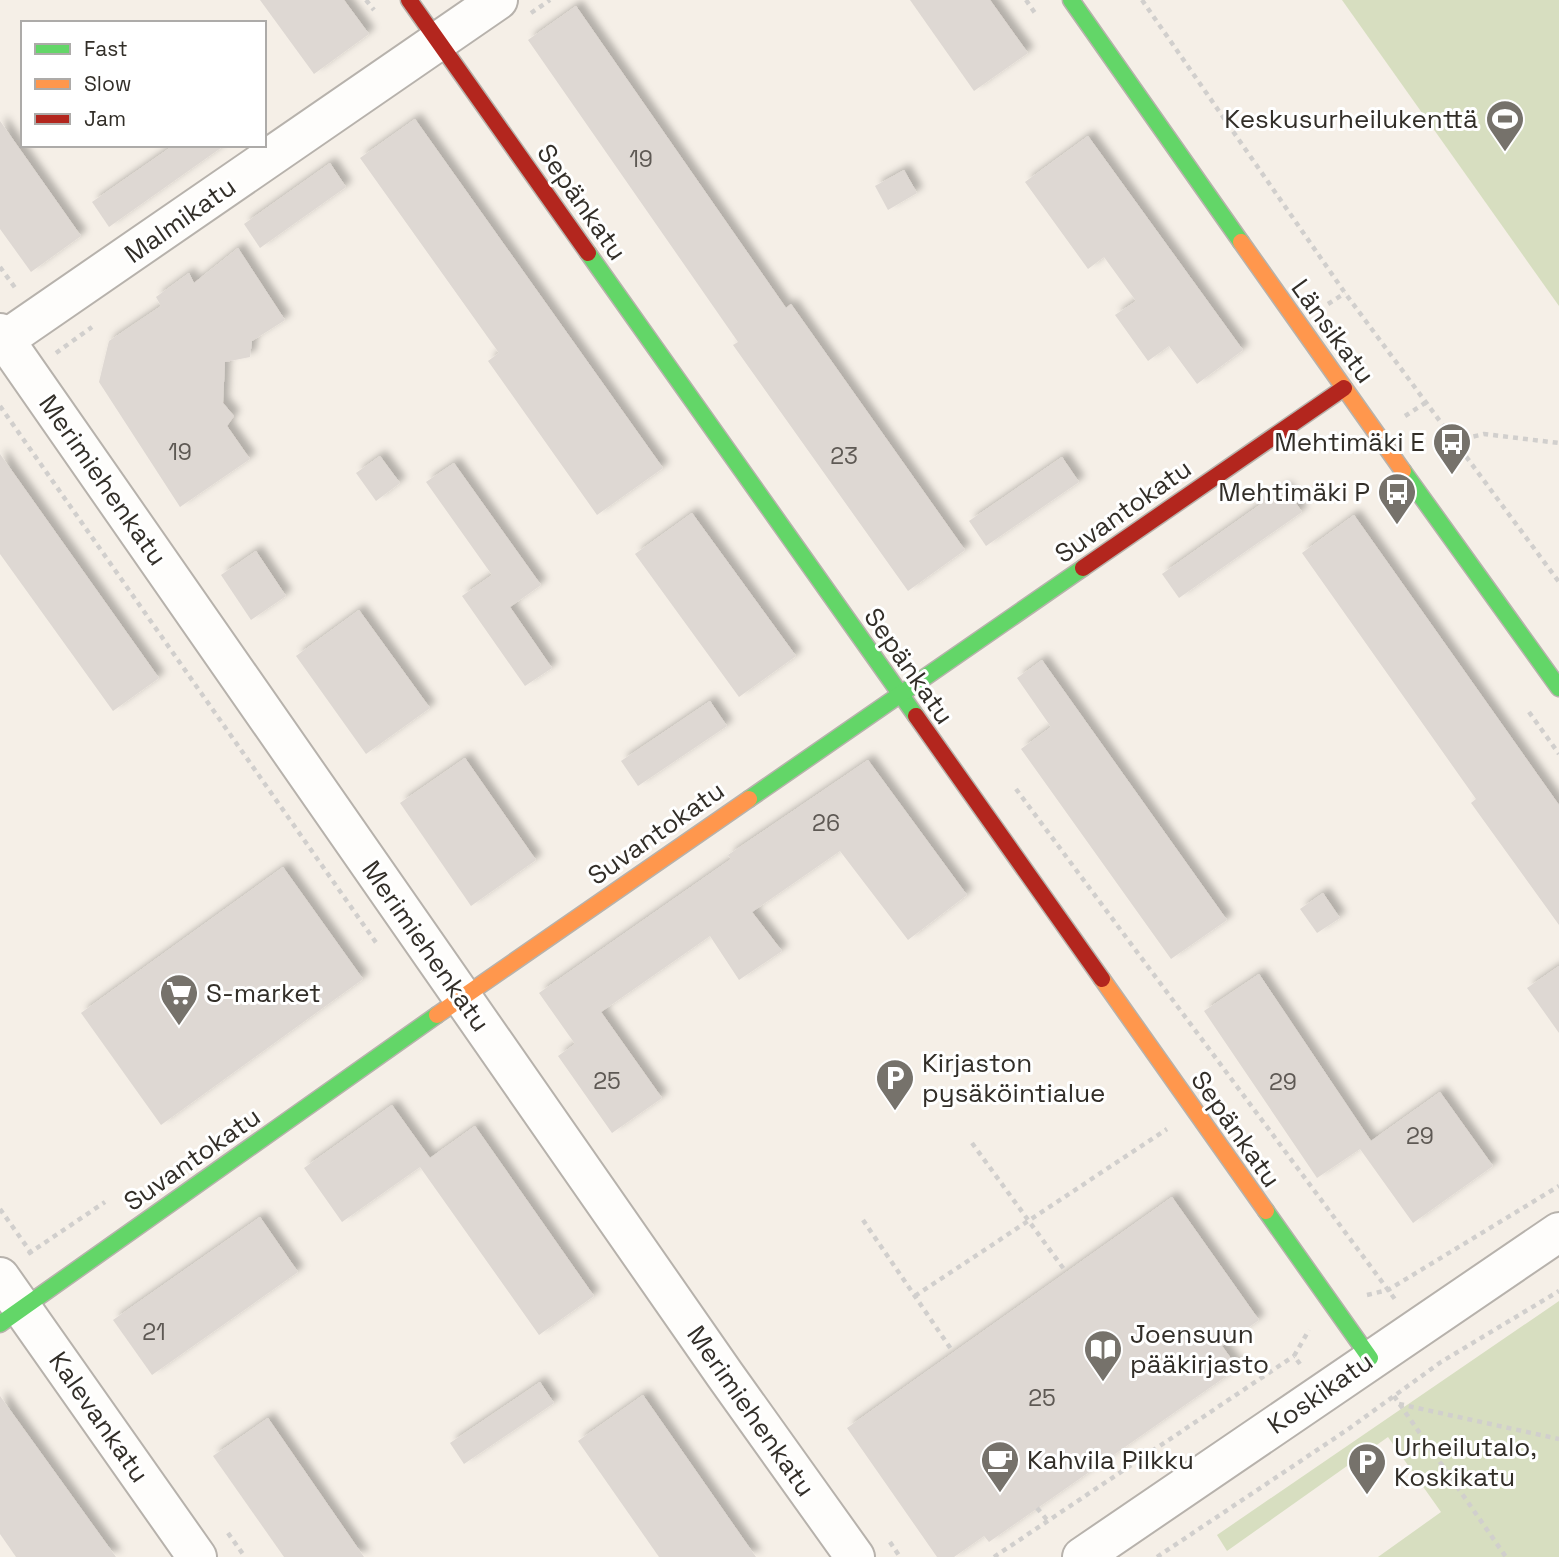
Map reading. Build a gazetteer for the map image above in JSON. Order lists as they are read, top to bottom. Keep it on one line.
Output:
{"streets":{"street":["Sepänkatu","Malmikatu","Länsikatu","Merimiehenkatu","Suvantokatu","Koskikatu","Kalevankatu"]},"crossings":[["Sepänkatu","Malmikatu"],["Sepänkatu","Suvantokatu"],["Sepänkatu","Koskikatu"],["Malmikatu","Merimiehenkatu"],["Länsikatu","Suvantokatu"],["Merimiehenkatu","Suvantokatu"],["Suvantokatu","Kalevankatu"]],"places":{"sports":["Keskusurheilukenttä"],"bus stop":["Mehtimäki E","Mehtimäki P"],"supermarket":["S-market"],"parking":["Kirjaston pysäköintialue","Urheilutalo, Koskikatu"],"library":["Joensuun pääkirjasto"],"cafe":["Kahvila Pilkku"]},"house_numbers":["19","19","23","26","25","29","29","21","25"],"legend":["Fast","Slow","Jam"]}
